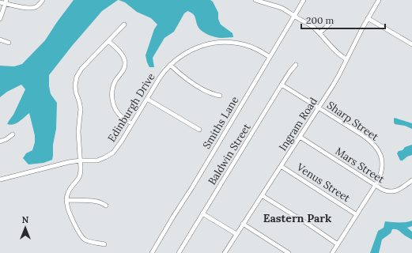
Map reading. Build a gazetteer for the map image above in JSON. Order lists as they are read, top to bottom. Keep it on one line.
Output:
{"streets":{"street":["Edinburgh Drive","Sharp Street","Smiths Lane","Ingram Road","Baldwin Street","Mars Street","Venus Street"]},"crossings":[["Edinburgh Drive","Smiths Lane"],["Sharp Street","Ingram Road"],["Sharp Street","Baldwin Street"],["Sharp Street","Mars Street"],["Sharp Street","Venus Street"],["Ingram Road","Mars Street"],["Ingram Road","Venus Street"]],"districts":["Eastern Park"],"scale_bar":"200 m","north":"top"}
